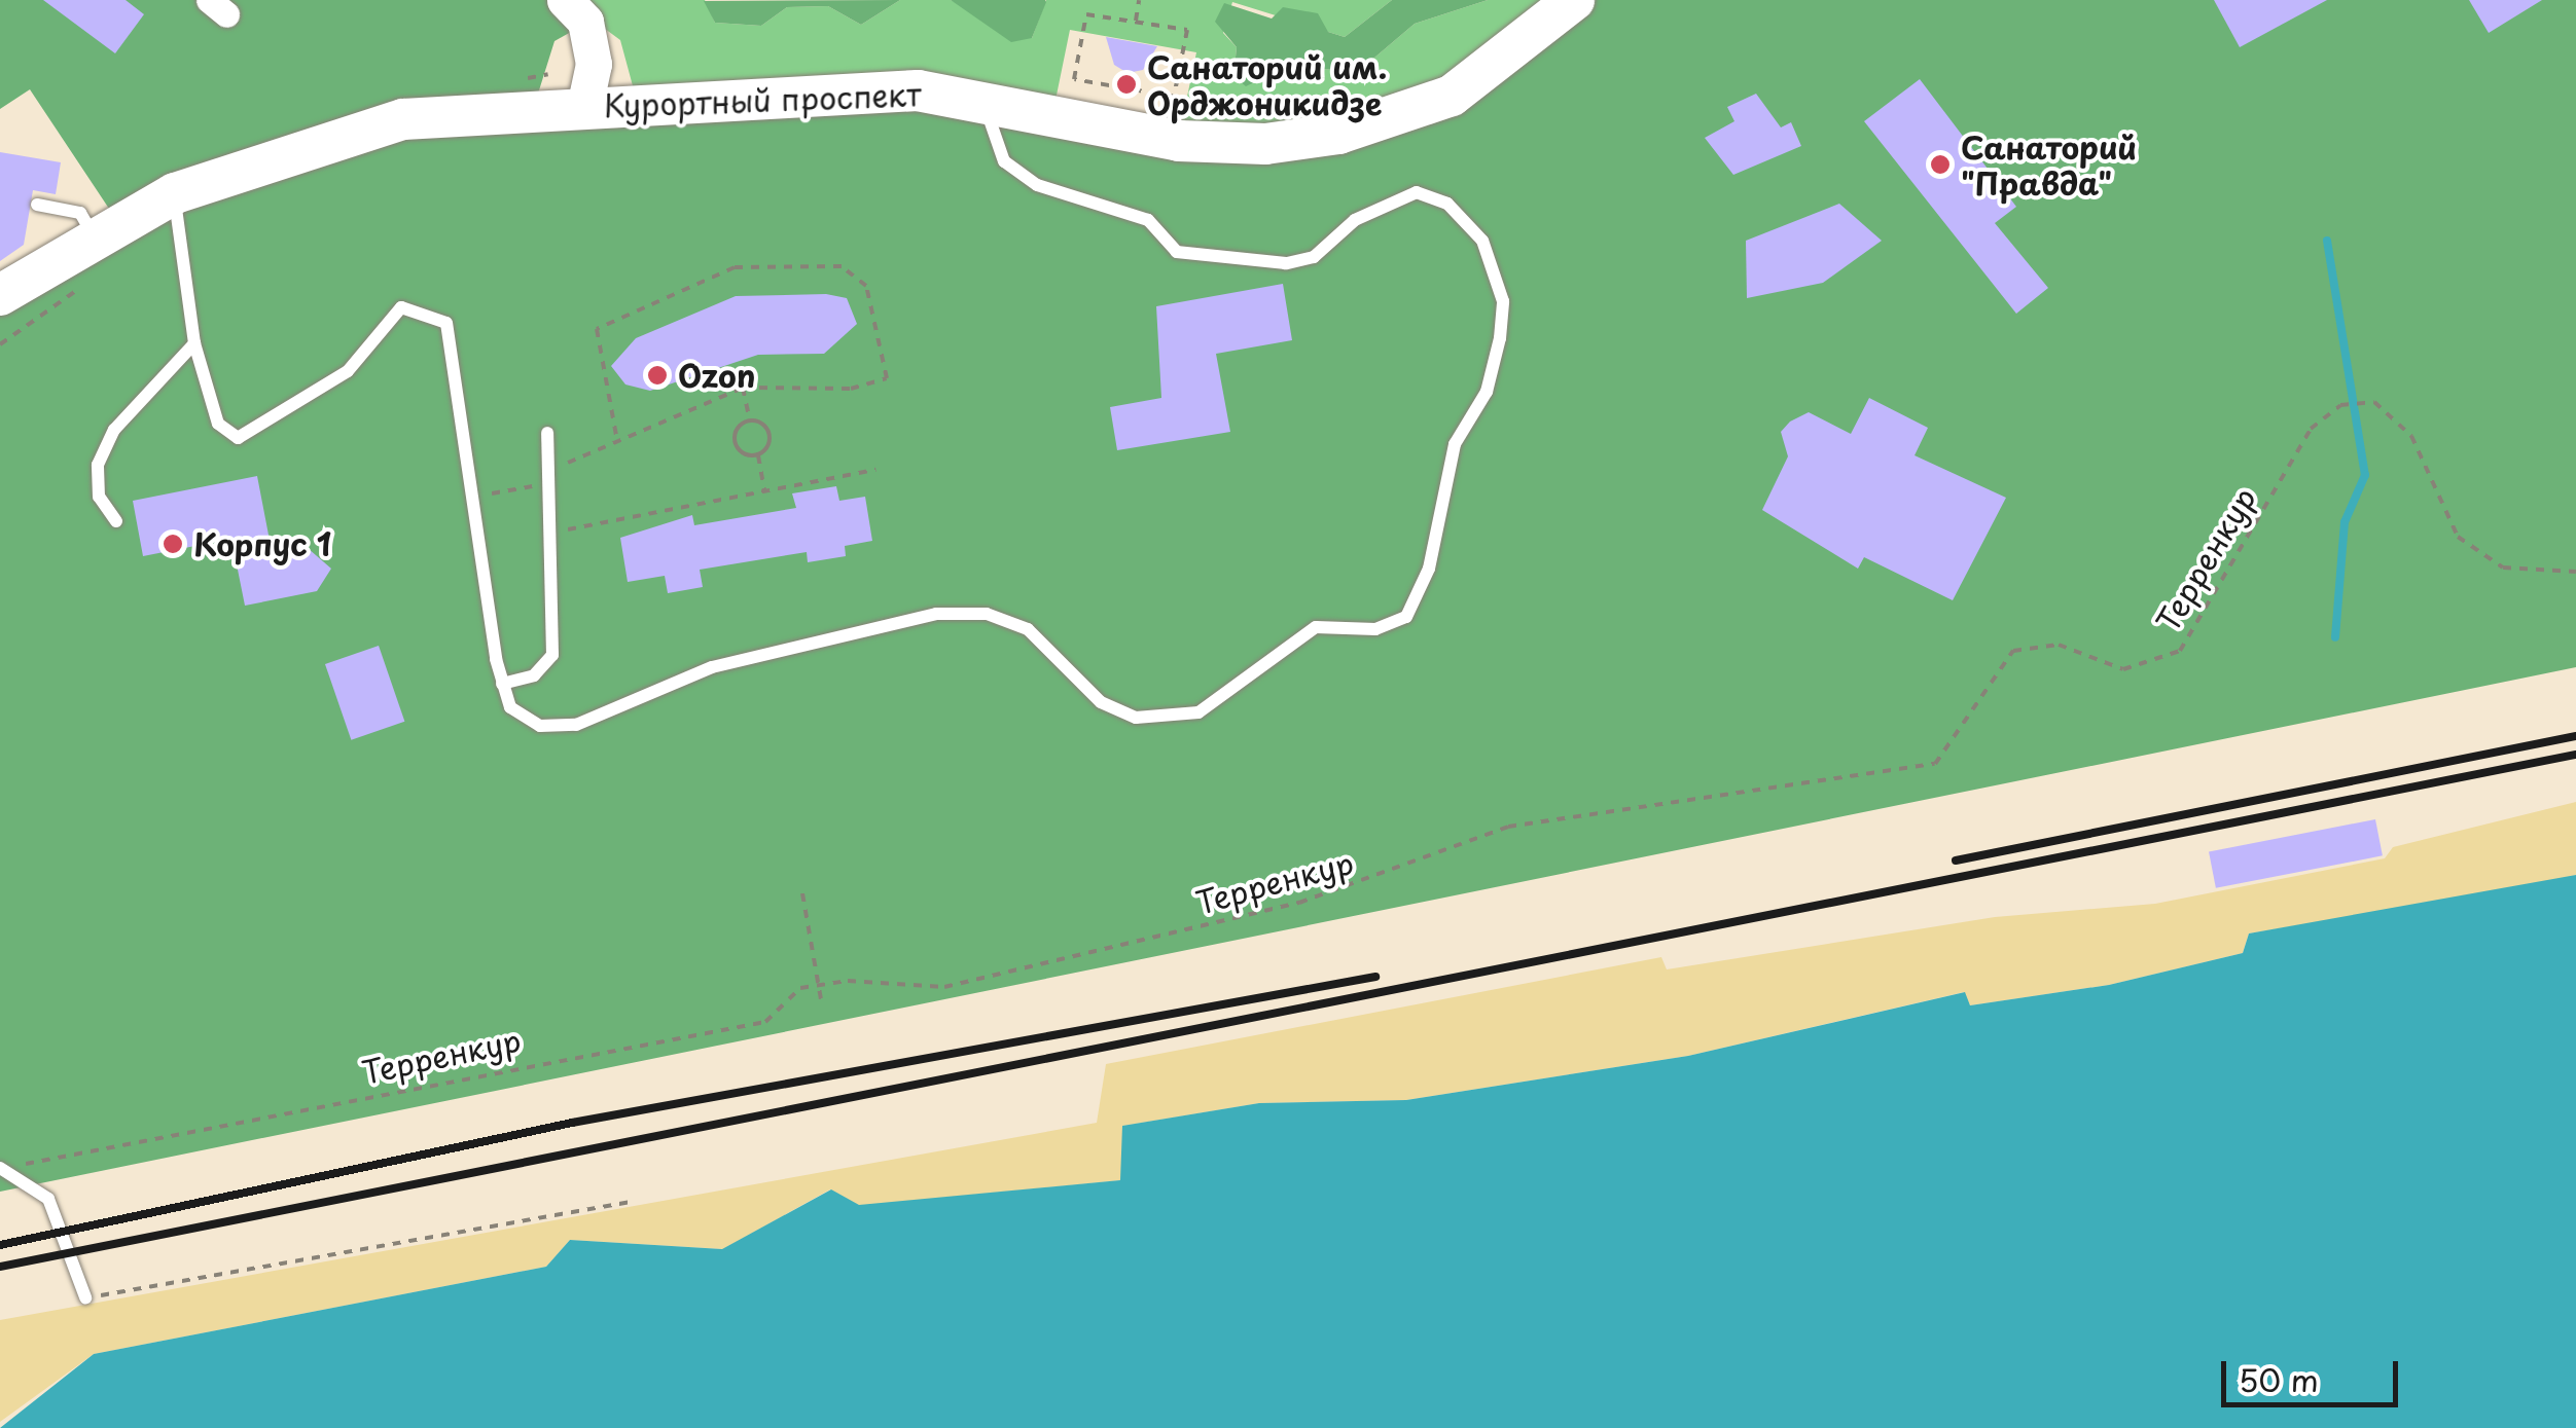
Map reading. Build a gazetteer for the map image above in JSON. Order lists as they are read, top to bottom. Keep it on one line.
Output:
{"streets":{"main road":["Курортный проспект"],"path":["Терренкур"]},"places":["Санаторий им. Орджоникидзе","Санаторий \"Правда\"","Ozon","Корпус 1"],"scale_bar":"50 m"}
